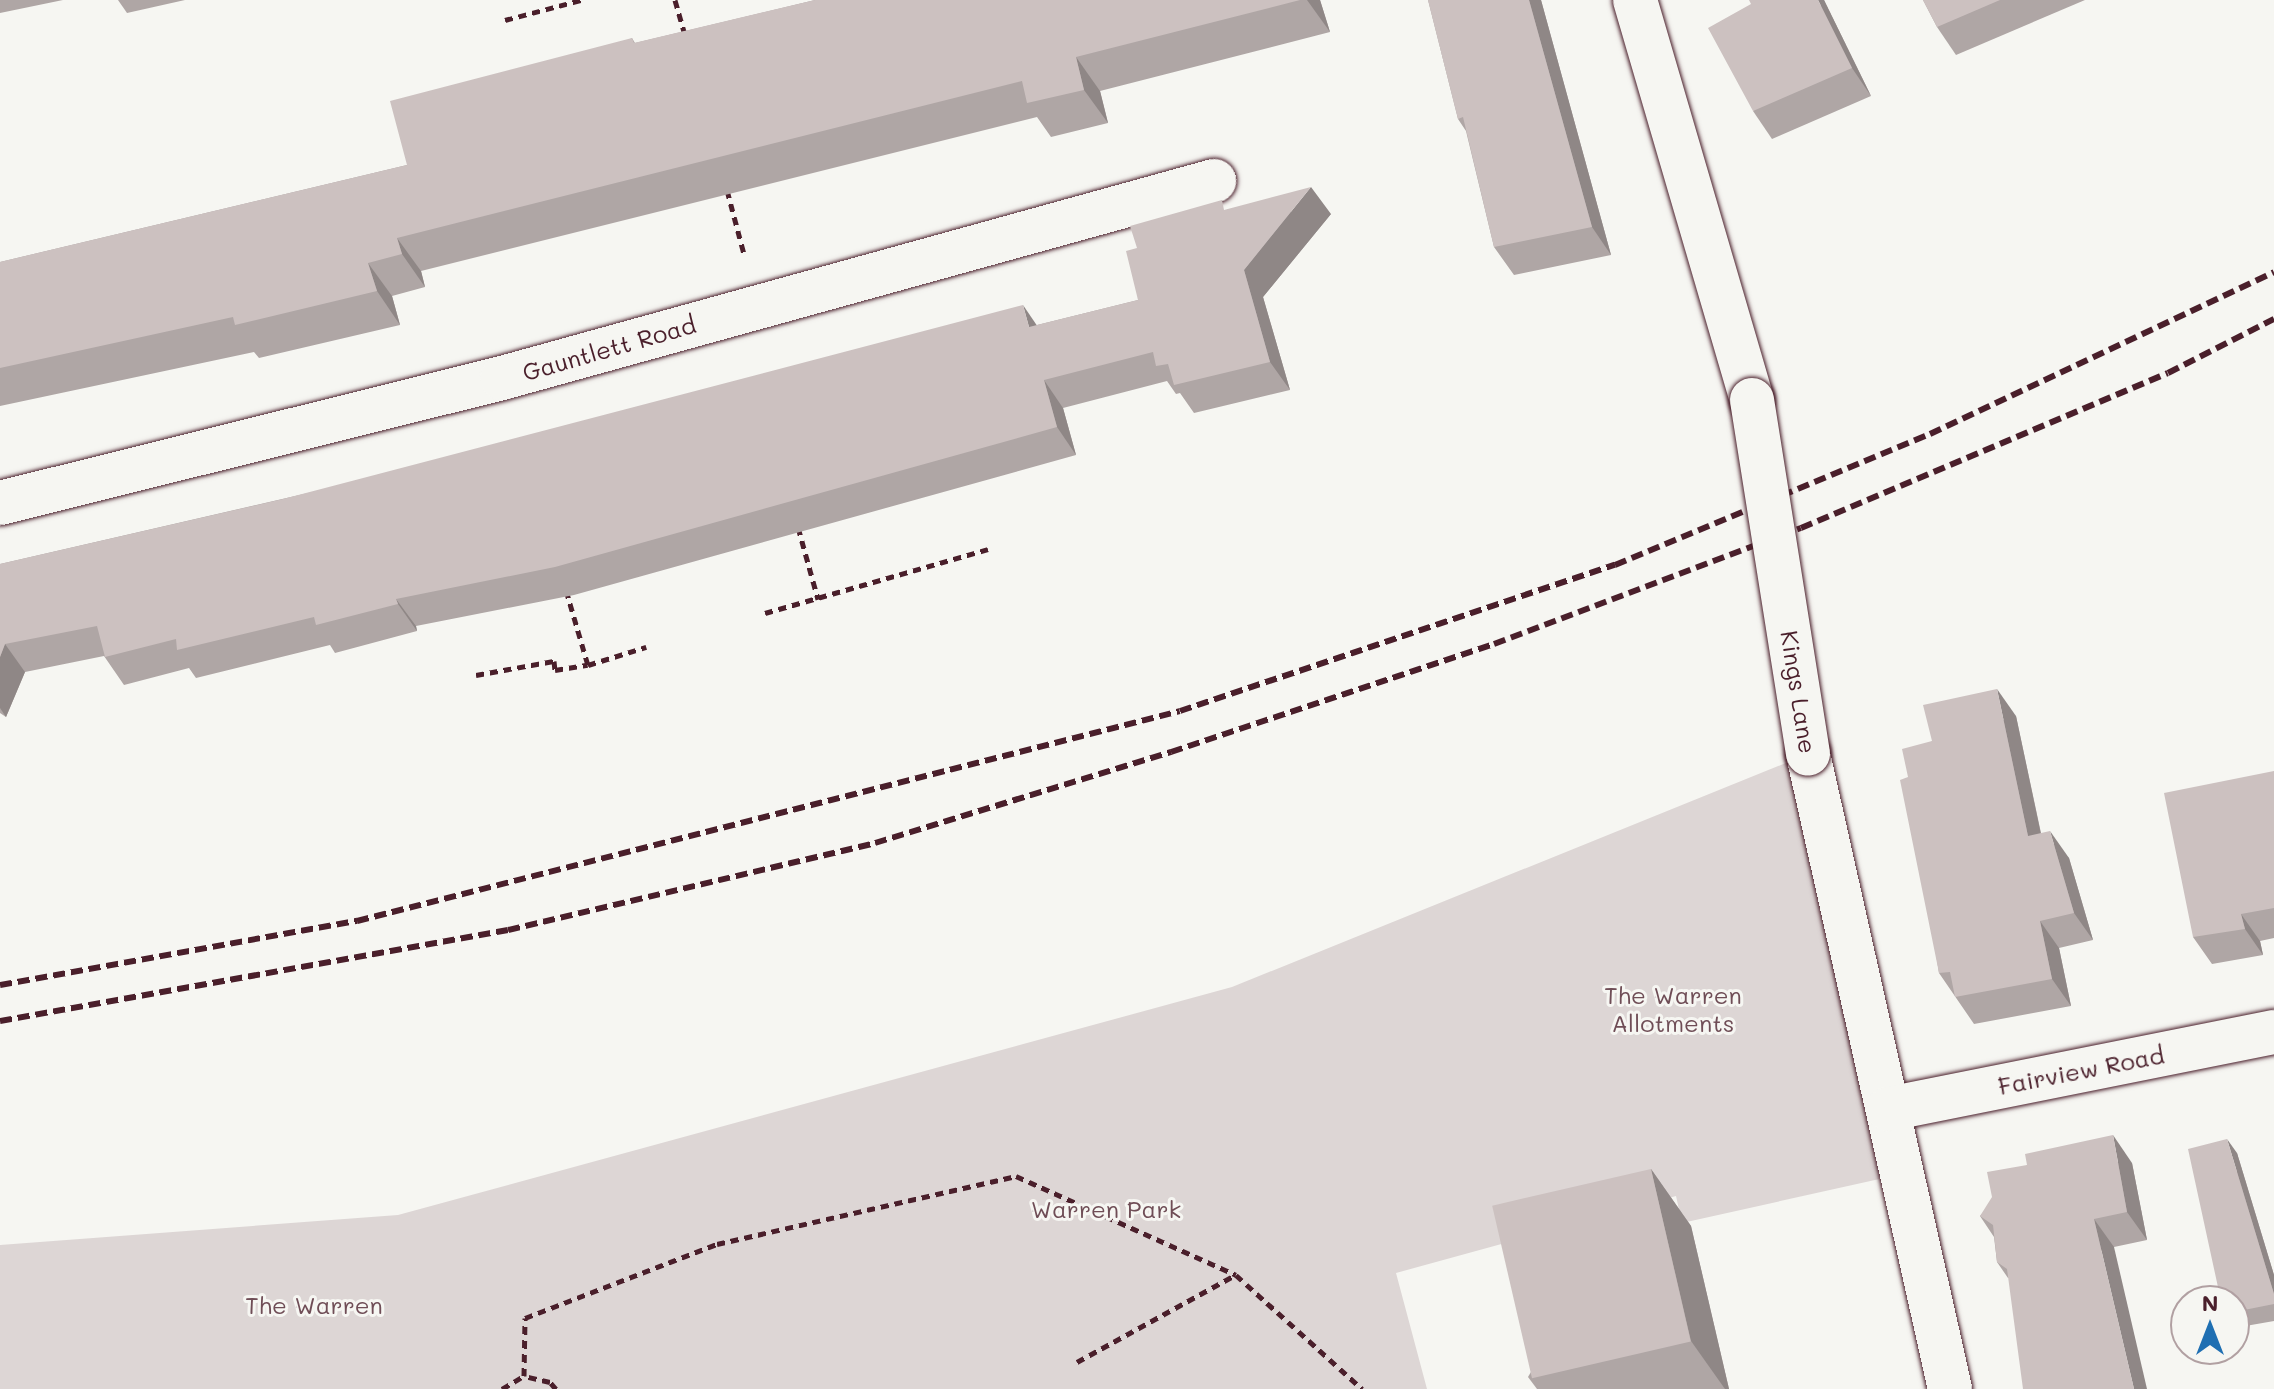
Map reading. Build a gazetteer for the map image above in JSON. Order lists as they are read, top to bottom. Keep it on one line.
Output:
{"streets":{"street":["Gauntlett Road","Kings Lane","Fairview Road"]},"crossings":[["Kings Lane","Fairview Road"]],"parks":["The Warren Allotments","Warren Park","The Warren"],"north":"top"}
